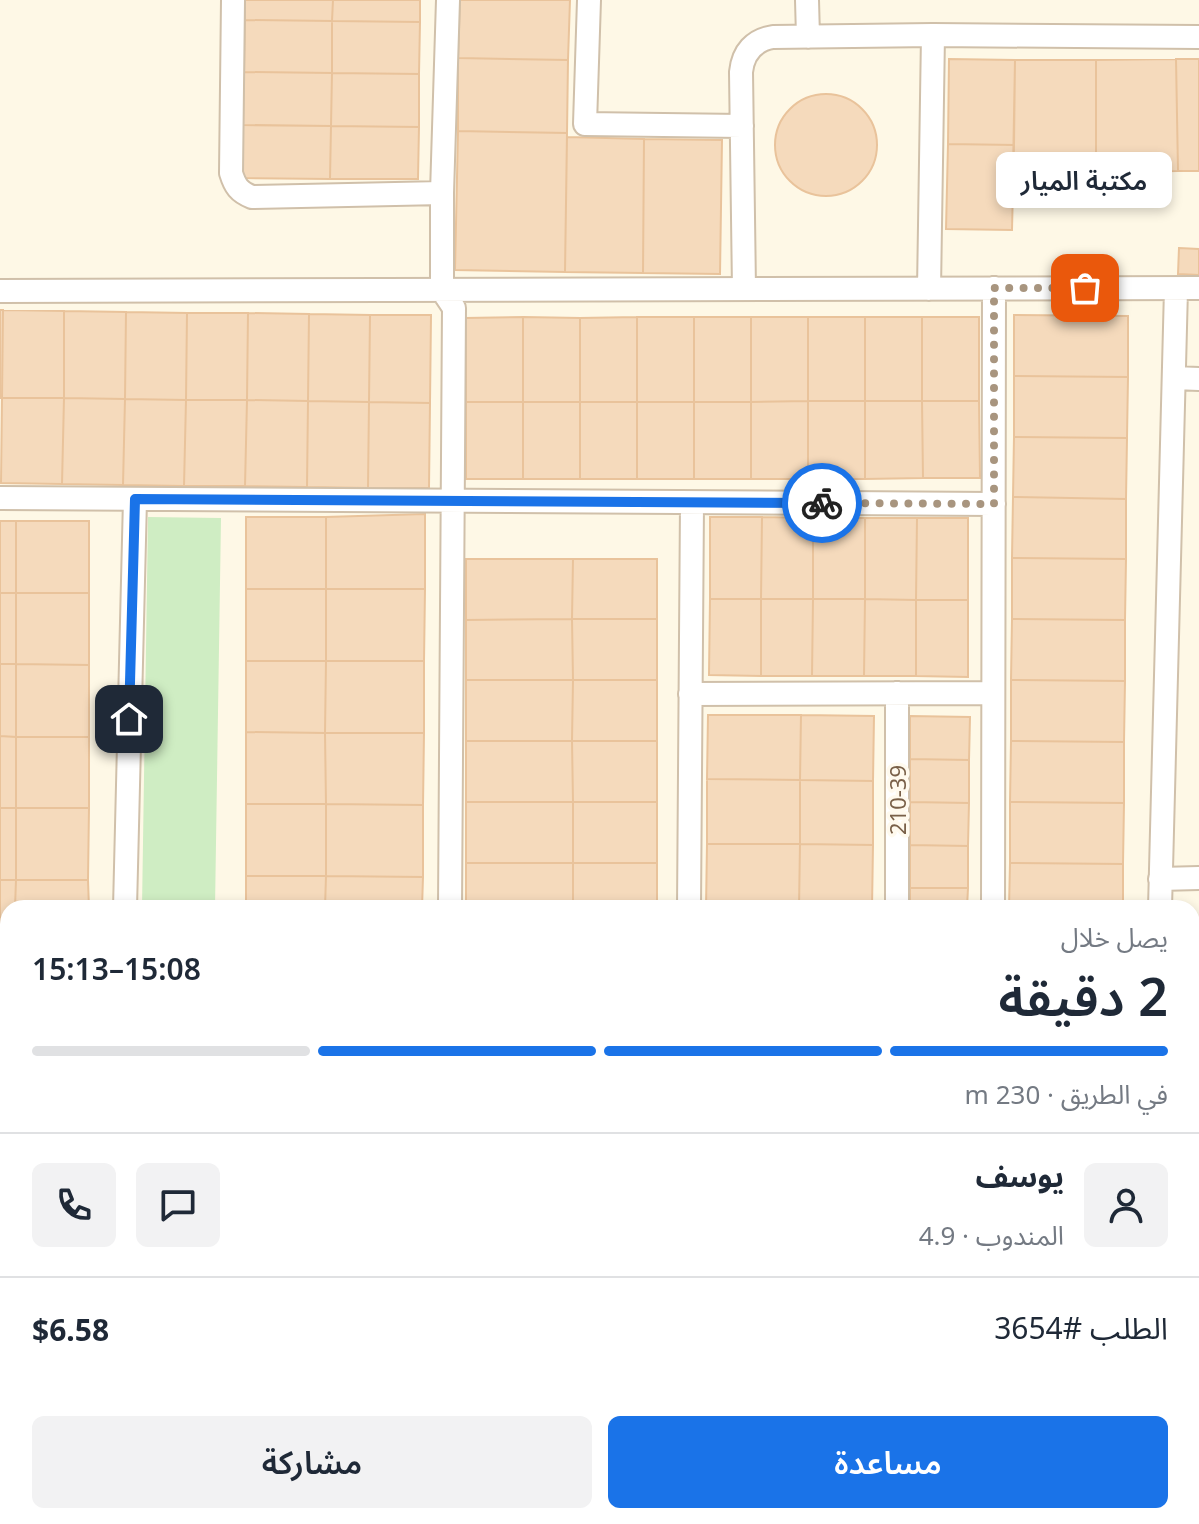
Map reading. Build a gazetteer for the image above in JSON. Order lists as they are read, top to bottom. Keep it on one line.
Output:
{"streets":{"street":["210-39"]},"places":["مكتبة الميار"],"page":{"bubble":"مكتبة الميار","heading":["2 دقيقة","يصل خلال","15:08–15:13"],"panel":["يوسف","المندوب · 4.9","الطلب #3654","$6.58"],"bar":"في الطريق · 230 m","buttons":["مساعدة","مشاركة"]}}
